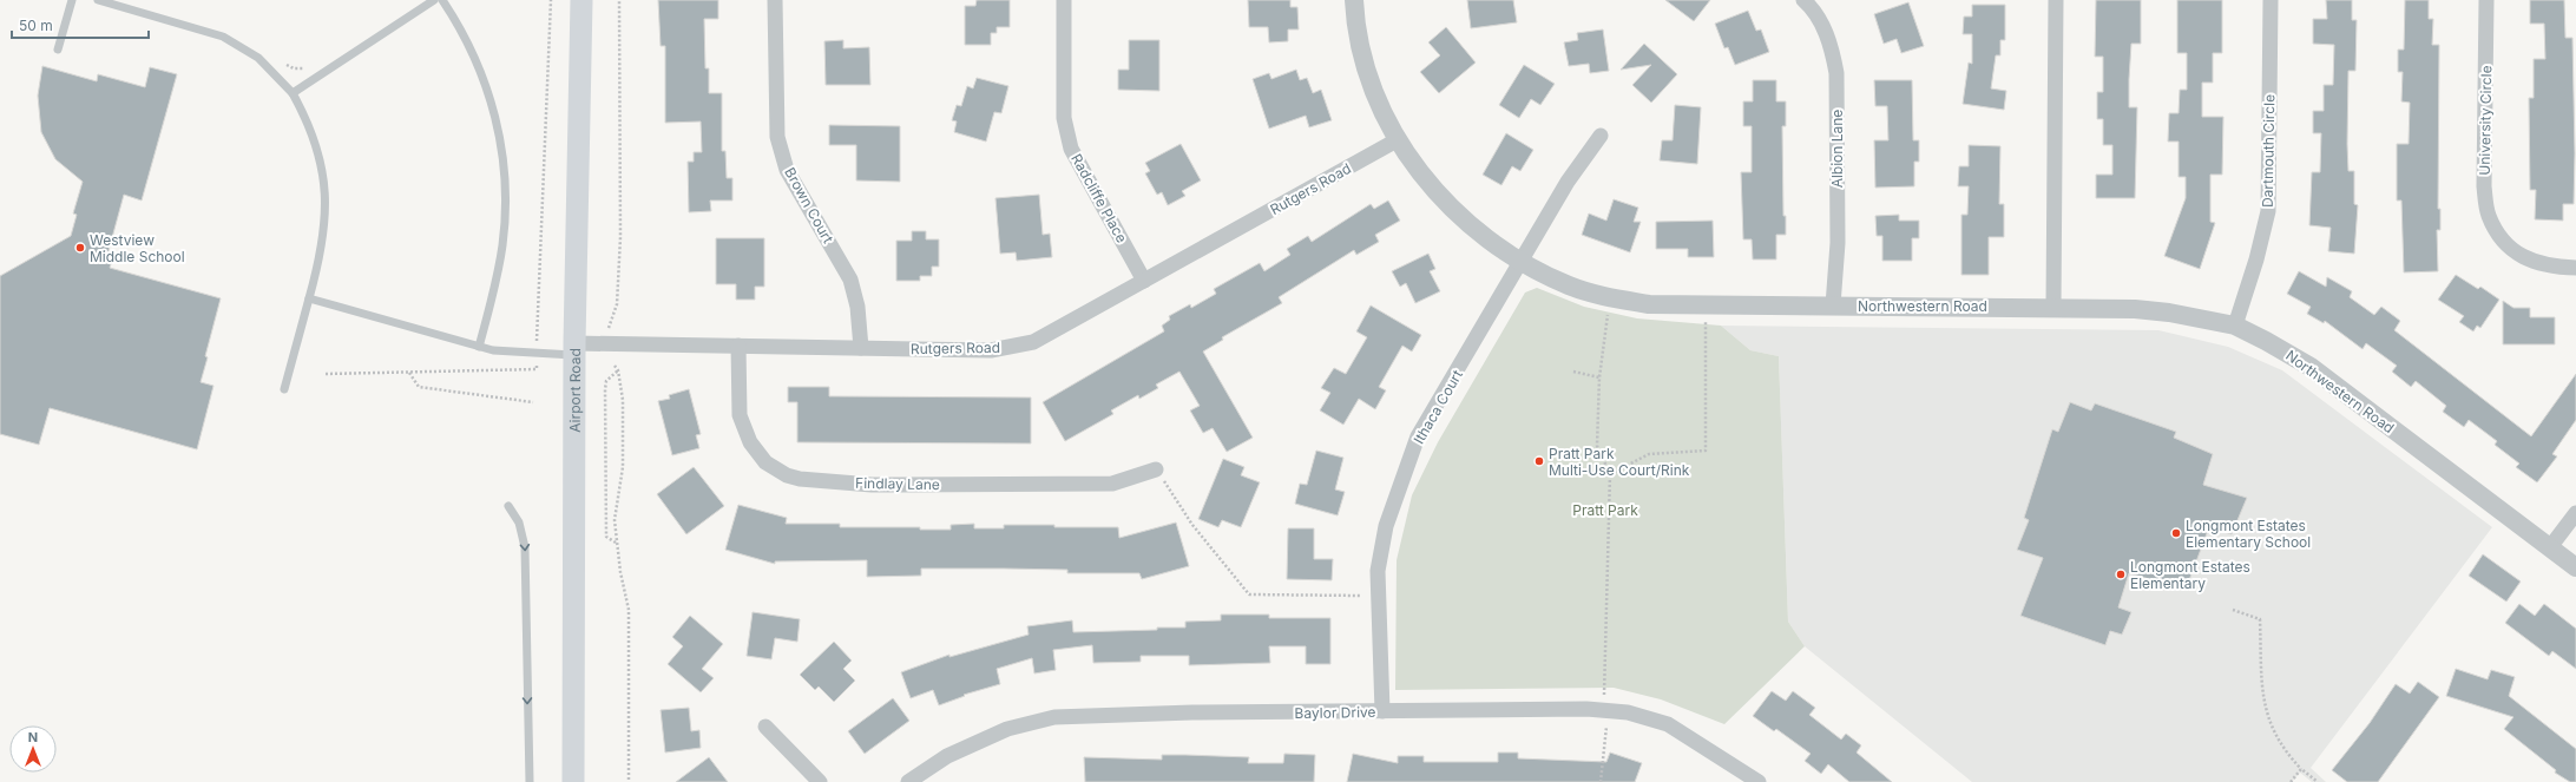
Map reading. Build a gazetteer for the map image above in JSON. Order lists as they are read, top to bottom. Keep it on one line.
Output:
{"streets":{"main road":["Airport Road"],"street":["University Circle","Albion Lane","Dartmouth Circle","Rutgers Road","Radcliffe Place","Brown Court","Northwestern Road","Ithaca Court","Findlay Lane","Baylor Drive"]},"crossings":[["Albion Lane","Northwestern Road"],["Dartmouth Circle","Northwestern Road"],["Rutgers Road","Radcliffe Place"],["Rutgers Road","Brown Court"],["Rutgers Road","Northwestern Road"],["Rutgers Road","Airport Road"],["Rutgers Road","Findlay Lane"],["Northwestern Road","Ithaca Court"],["Ithaca Court","Baylor Drive"]],"parks":["Pratt Park"],"places":["Westview Middle School","Pratt Park Multi-Use Court/Rink","Longmont Estates Elementary School","Longmont Estates Elementary"],"scale_bar":"50 m","north":"top"}
